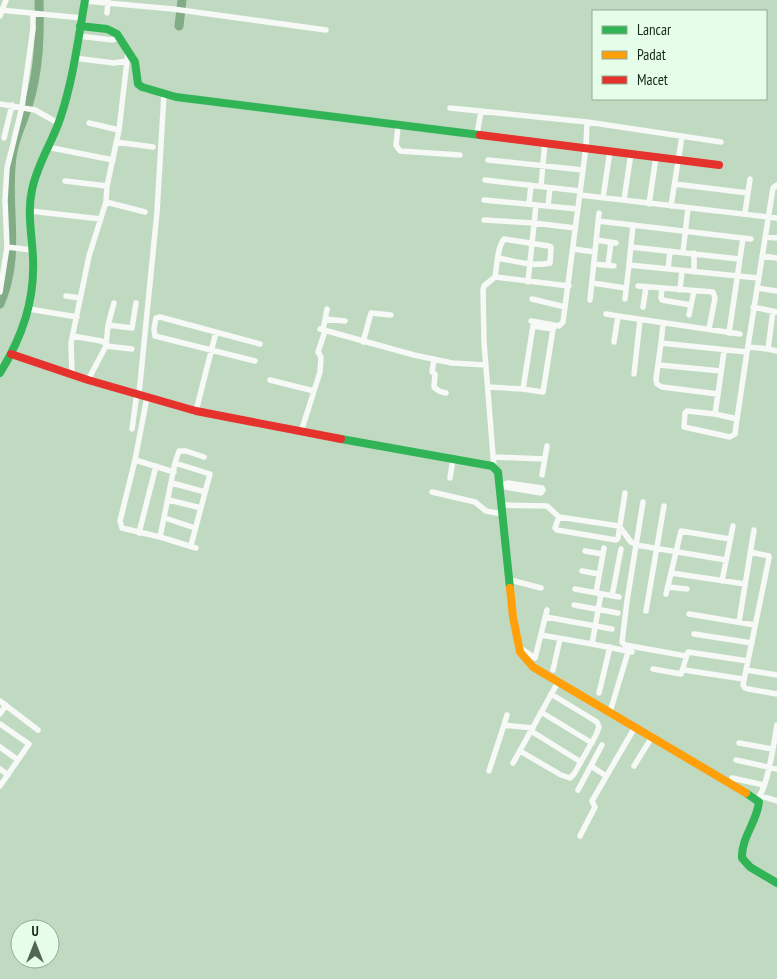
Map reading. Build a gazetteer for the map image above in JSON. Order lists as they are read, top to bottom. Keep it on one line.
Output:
{"legend":["Lancar","Padat","Macet"],"north":"top"}
